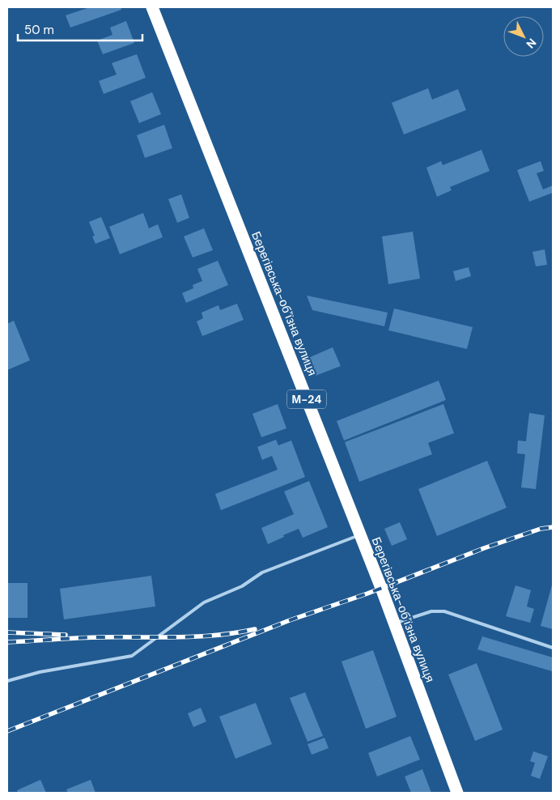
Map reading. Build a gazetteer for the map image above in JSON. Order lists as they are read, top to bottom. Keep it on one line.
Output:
{"streets":{"highway":["Берегівська-обʼїзна вулиця","М-24"]},"scale_bar":"50 m","north":"bottom right"}
